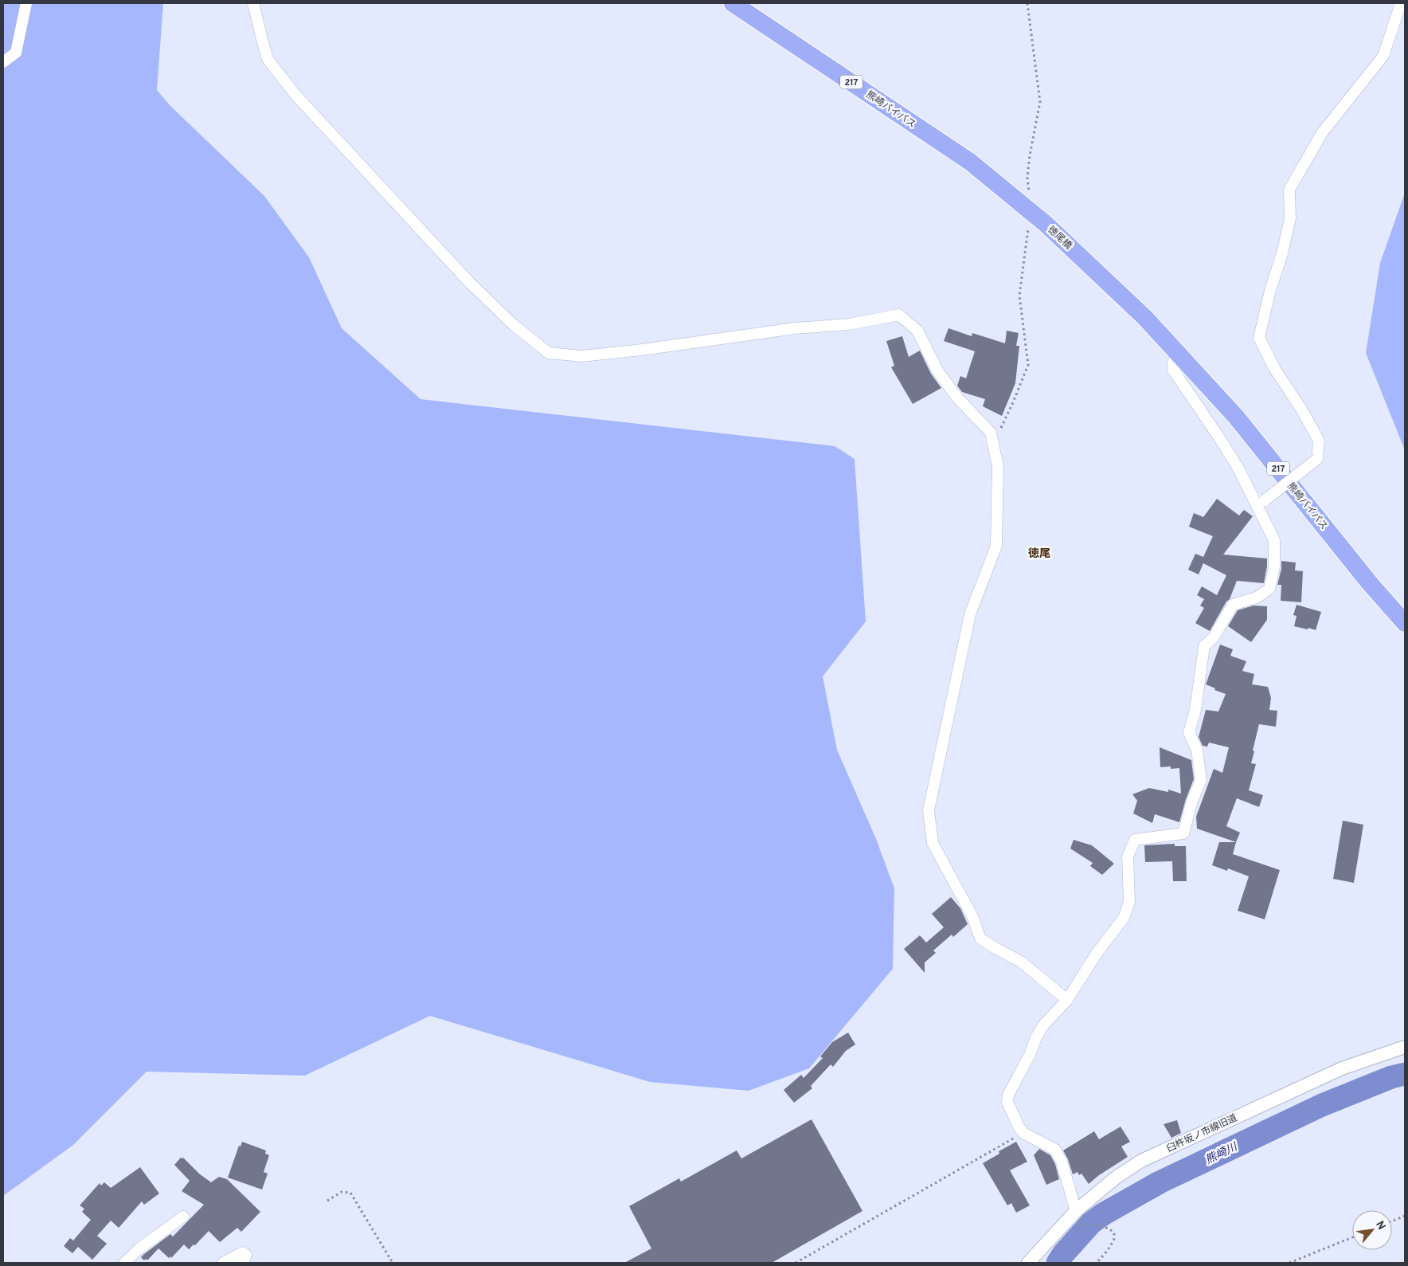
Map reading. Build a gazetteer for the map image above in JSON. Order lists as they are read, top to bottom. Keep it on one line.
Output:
{"streets":{"highway":["217","熊崎バイパス","徳尾橋"],"street":["臼杵坂ノ市線旧道"]},"crossings":[["熊崎バイパス","徳尾橋"]],"districts":["徳尾"],"water":["熊崎川"],"north":"top right"}
